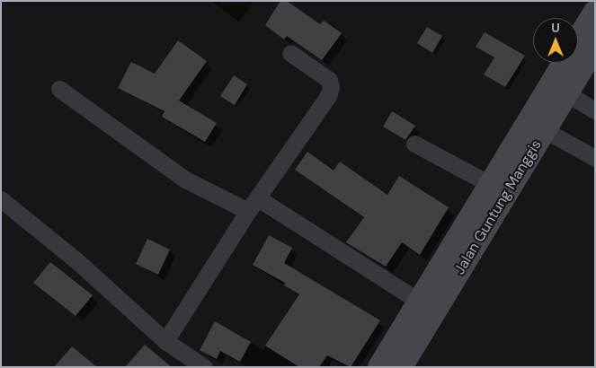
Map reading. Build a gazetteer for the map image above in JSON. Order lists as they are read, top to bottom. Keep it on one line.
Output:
{"streets":{"street":["Jalan Guntung Manggis"]},"north":"top"}
